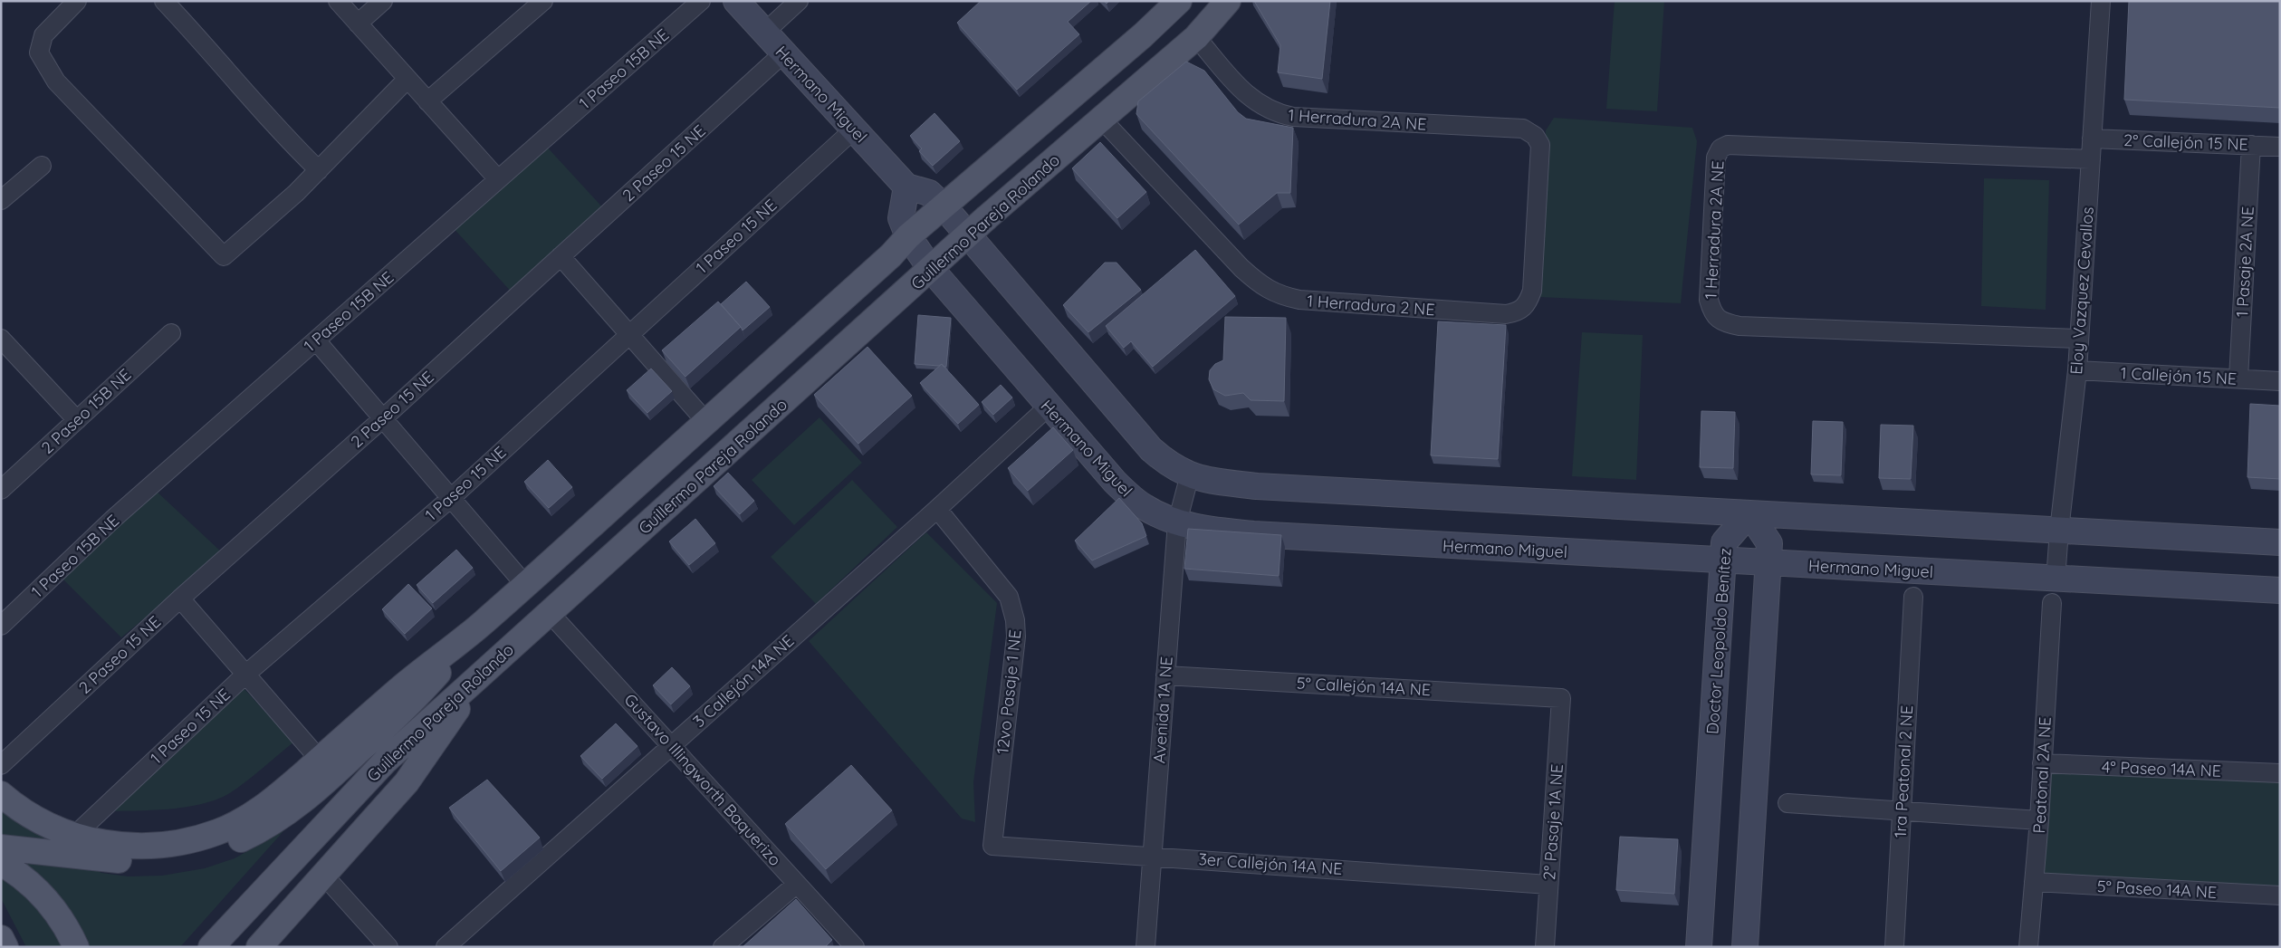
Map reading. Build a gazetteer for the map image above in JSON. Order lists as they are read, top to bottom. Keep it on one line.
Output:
{"streets":{"main road":["Guillermo Pareja Rolando"],"street":["1 Paseo 15B NE","Hermano Miguel","1 Herradura 2A NE","2° Callejón 15 NE","2 Paseo 15 NE","1 Paseo 15 NE","1 Pasaje 2A NE","Eloy Vazquez Cevallos","1 Herradura 2 NE","1 Callejón 15 NE","2 Paseo 15B NE","Doctor Leopoldo Benítez","3 Callejón 14A NE","5° Callejón 14A NE","12vo Pasaje 1 NE","Avenida 1A NE","4° Paseo 14A NE","1ra Peatonal 2 NE","Peatonal 2A NE","Gustavo Illingworth Baquerizo","2° Pasaje 1A NE","3er Callejón 14A NE","5° Paseo 14A NE"]},"crossings":[["Hermano Miguel","2 Paseo 15 NE"],["Hermano Miguel","Guillermo Pareja Rolando"],["Hermano Miguel","1 Paseo 15 NE"],["Hermano Miguel","Eloy Vazquez Cevallos"],["Hermano Miguel","Doctor Leopoldo Benítez"],["Hermano Miguel","Avenida 1A NE"],["1 Herradura 2A NE","Guillermo Pareja Rolando"],["1 Herradura 2A NE","Eloy Vazquez Cevallos"],["1 Herradura 2A NE","1 Herradura 2 NE"],["2° Callejón 15 NE","1 Pasaje 2A NE"],["2° Callejón 15 NE","Eloy Vazquez Cevallos"],["Guillermo Pareja Rolando","1 Herradura 2 NE"],["Guillermo Pareja Rolando","Gustavo Illingworth Baquerizo"],["1 Pasaje 2A NE","1 Callejón 15 NE"],["Eloy Vazquez Cevallos","1 Callejón 15 NE"],["3 Callejón 14A NE","12vo Pasaje 1 NE"],["3 Callejón 14A NE","Gustavo Illingworth Baquerizo"],["5° Callejón 14A NE","Avenida 1A NE"],["5° Callejón 14A NE","2° Pasaje 1A NE"],["12vo Pasaje 1 NE","3er Callejón 14A NE"],["Avenida 1A NE","3er Callejón 14A NE"],["4° Paseo 14A NE","Peatonal 2A NE"],["Peatonal 2A NE","5° Paseo 14A NE"],["2° Pasaje 1A NE","3er Callejón 14A NE"]]}
